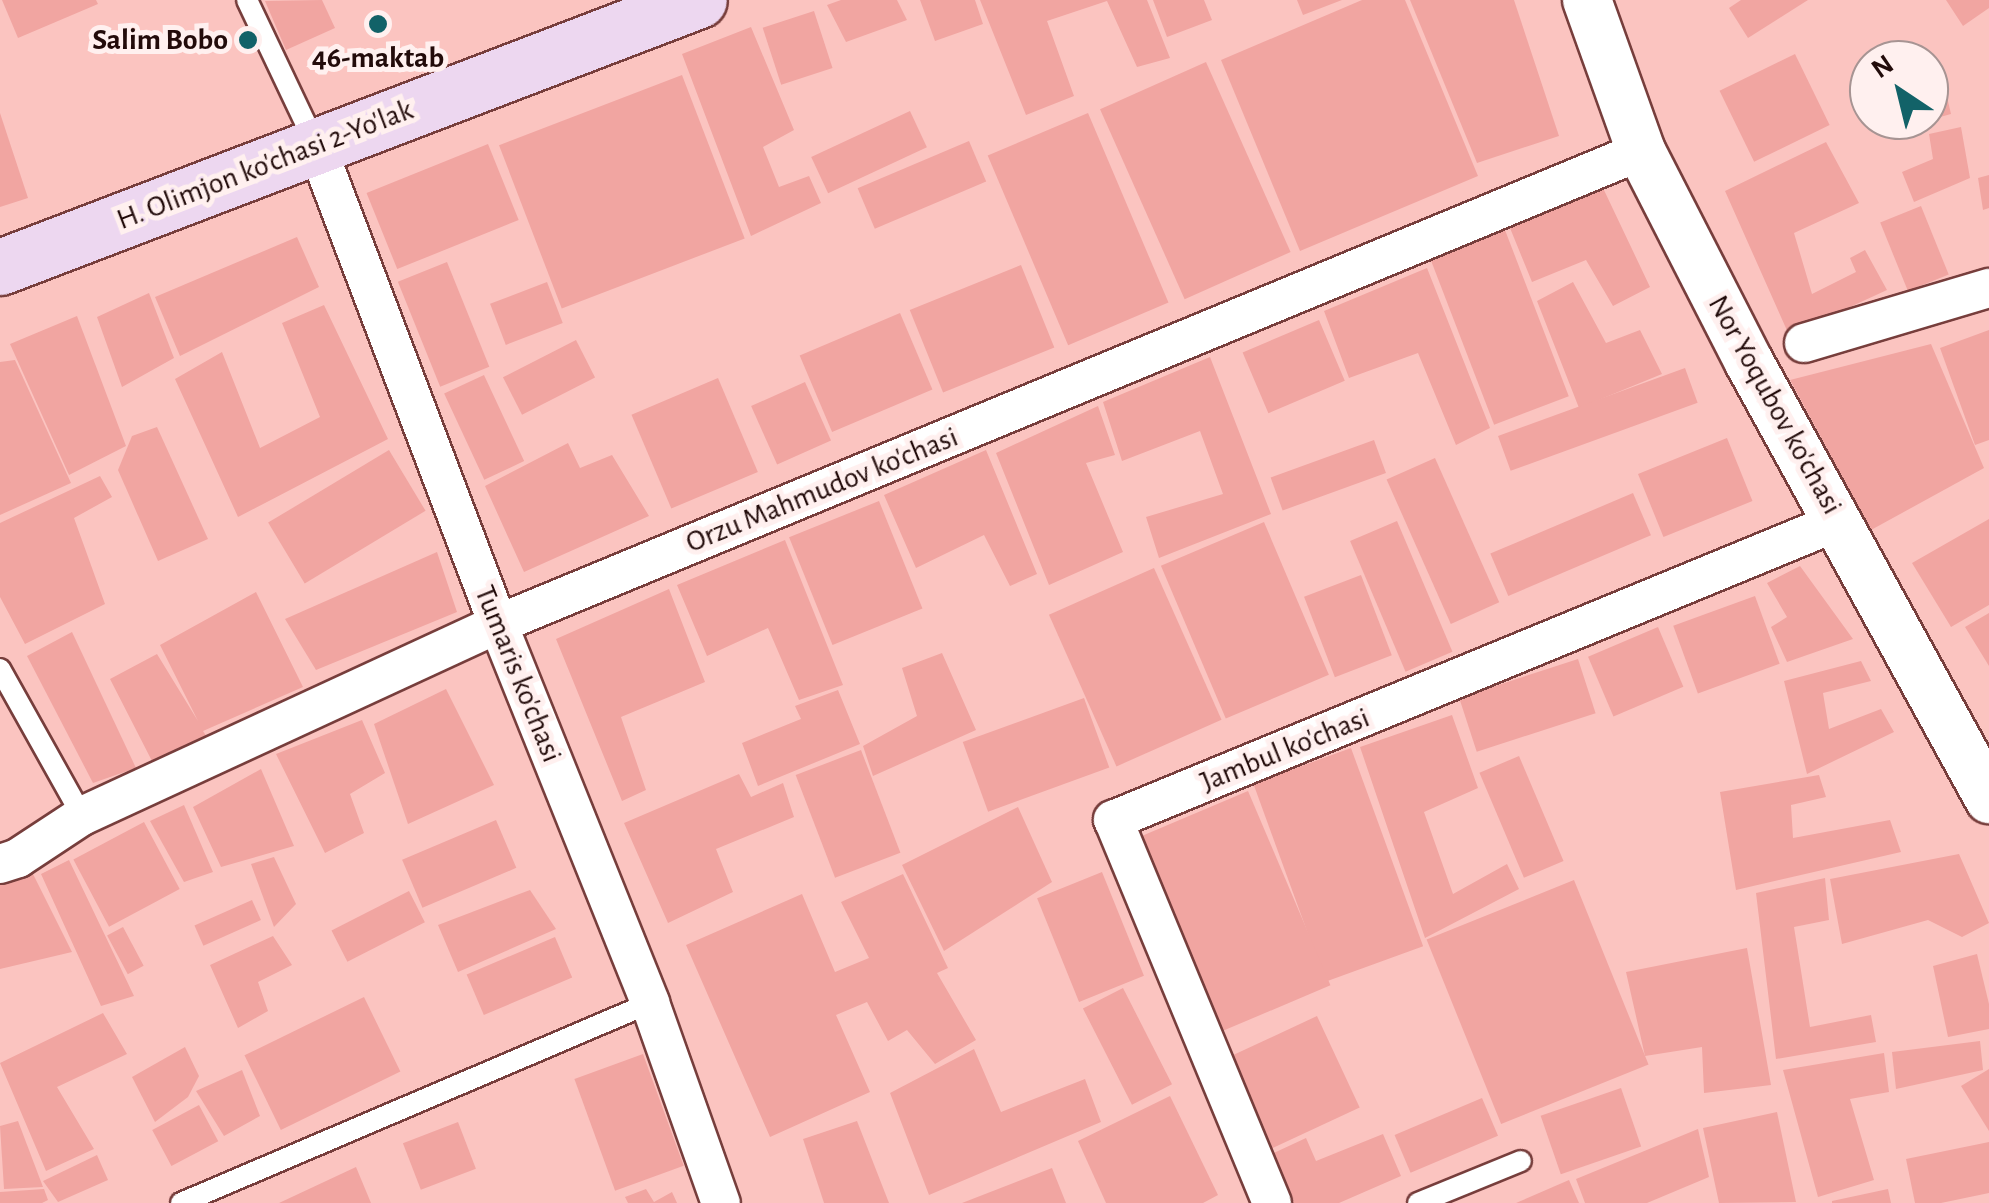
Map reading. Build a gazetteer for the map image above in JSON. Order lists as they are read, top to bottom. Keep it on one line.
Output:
{"streets":{"main road":["H. Olimjon ko'chasi 2-Yo'lak"],"street":["Nor Yoqubov ko'chasi","Orzu Mahmudov ko'chasi","Tumaris ko'chasi","Jambul ko'chasi"]},"crossings":[["H. Olimjon ko'chasi 2-Yo'lak","Tumaris ko'chasi"],["Nor Yoqubov ko'chasi","Orzu Mahmudov ko'chasi"],["Nor Yoqubov ko'chasi","Jambul ko'chasi"],["Orzu Mahmudov ko'chasi","Tumaris ko'chasi"]],"places":["46-maktab","Salim Bobo"],"north":"top left"}
